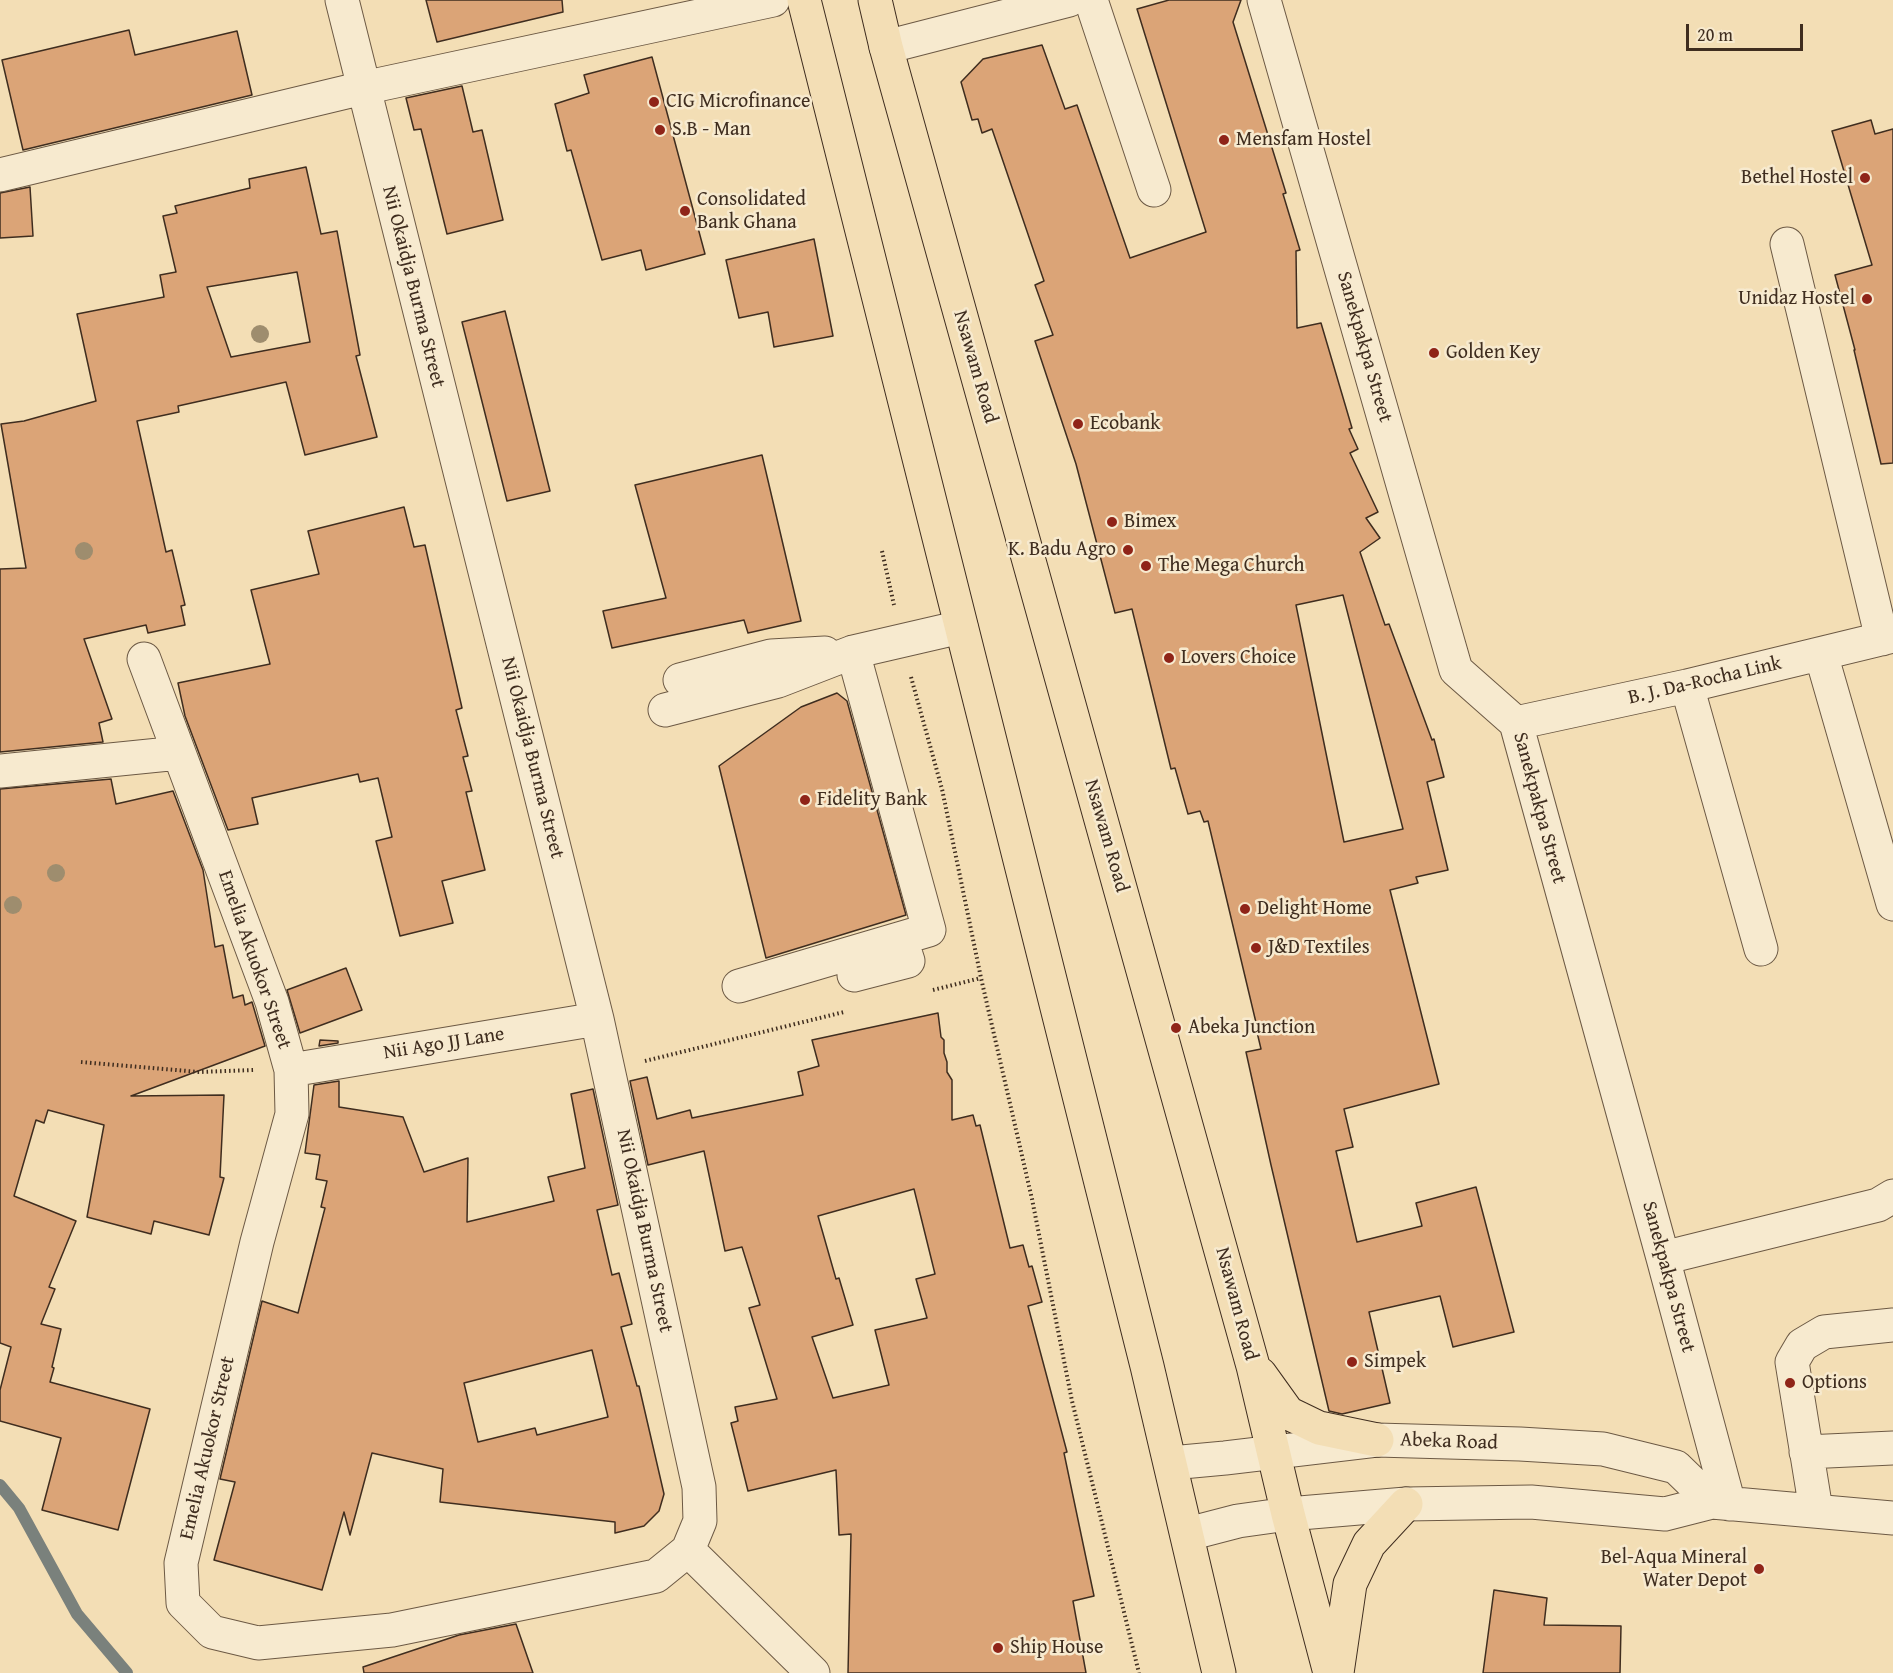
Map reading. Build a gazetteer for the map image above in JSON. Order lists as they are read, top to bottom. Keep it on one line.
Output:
{"streets":{"highway":["Nsawam Road"],"street":["Nii Okaidja Burma Street","Sanekpakpa Street","B. J. Da-Rocha Link","Emelia Akuokor Street","Nii Ago JJ Lane","Abeka Road"]},"crossings":[["Nii Okaidja Burma Street","Emelia Akuokor Street"],["Nii Okaidja Burma Street","Nii Ago JJ Lane"],["Sanekpakpa Street","B. J. Da-Rocha Link"],["Sanekpakpa Street","Abeka Road"],["Nsawam Road","Abeka Road"],["Emelia Akuokor Street","Nii Ago JJ Lane"]],"places":["CIG Microfinance","S.B - Man","Mensfam Hostel","Bethel Hostel","Consolidated Bank Ghana","Unidaz Hostel","Golden Key","Ecobank","Bimex","K. Badu Agro","The Mega Church","Lovers Choice","Fidelity Bank","Delight Home","J&D Textiles","Abeka Junction","Simpek","Options","Bel-Aqua Mineral Water Depot","Ship House"],"scale_bar":"20 m"}
